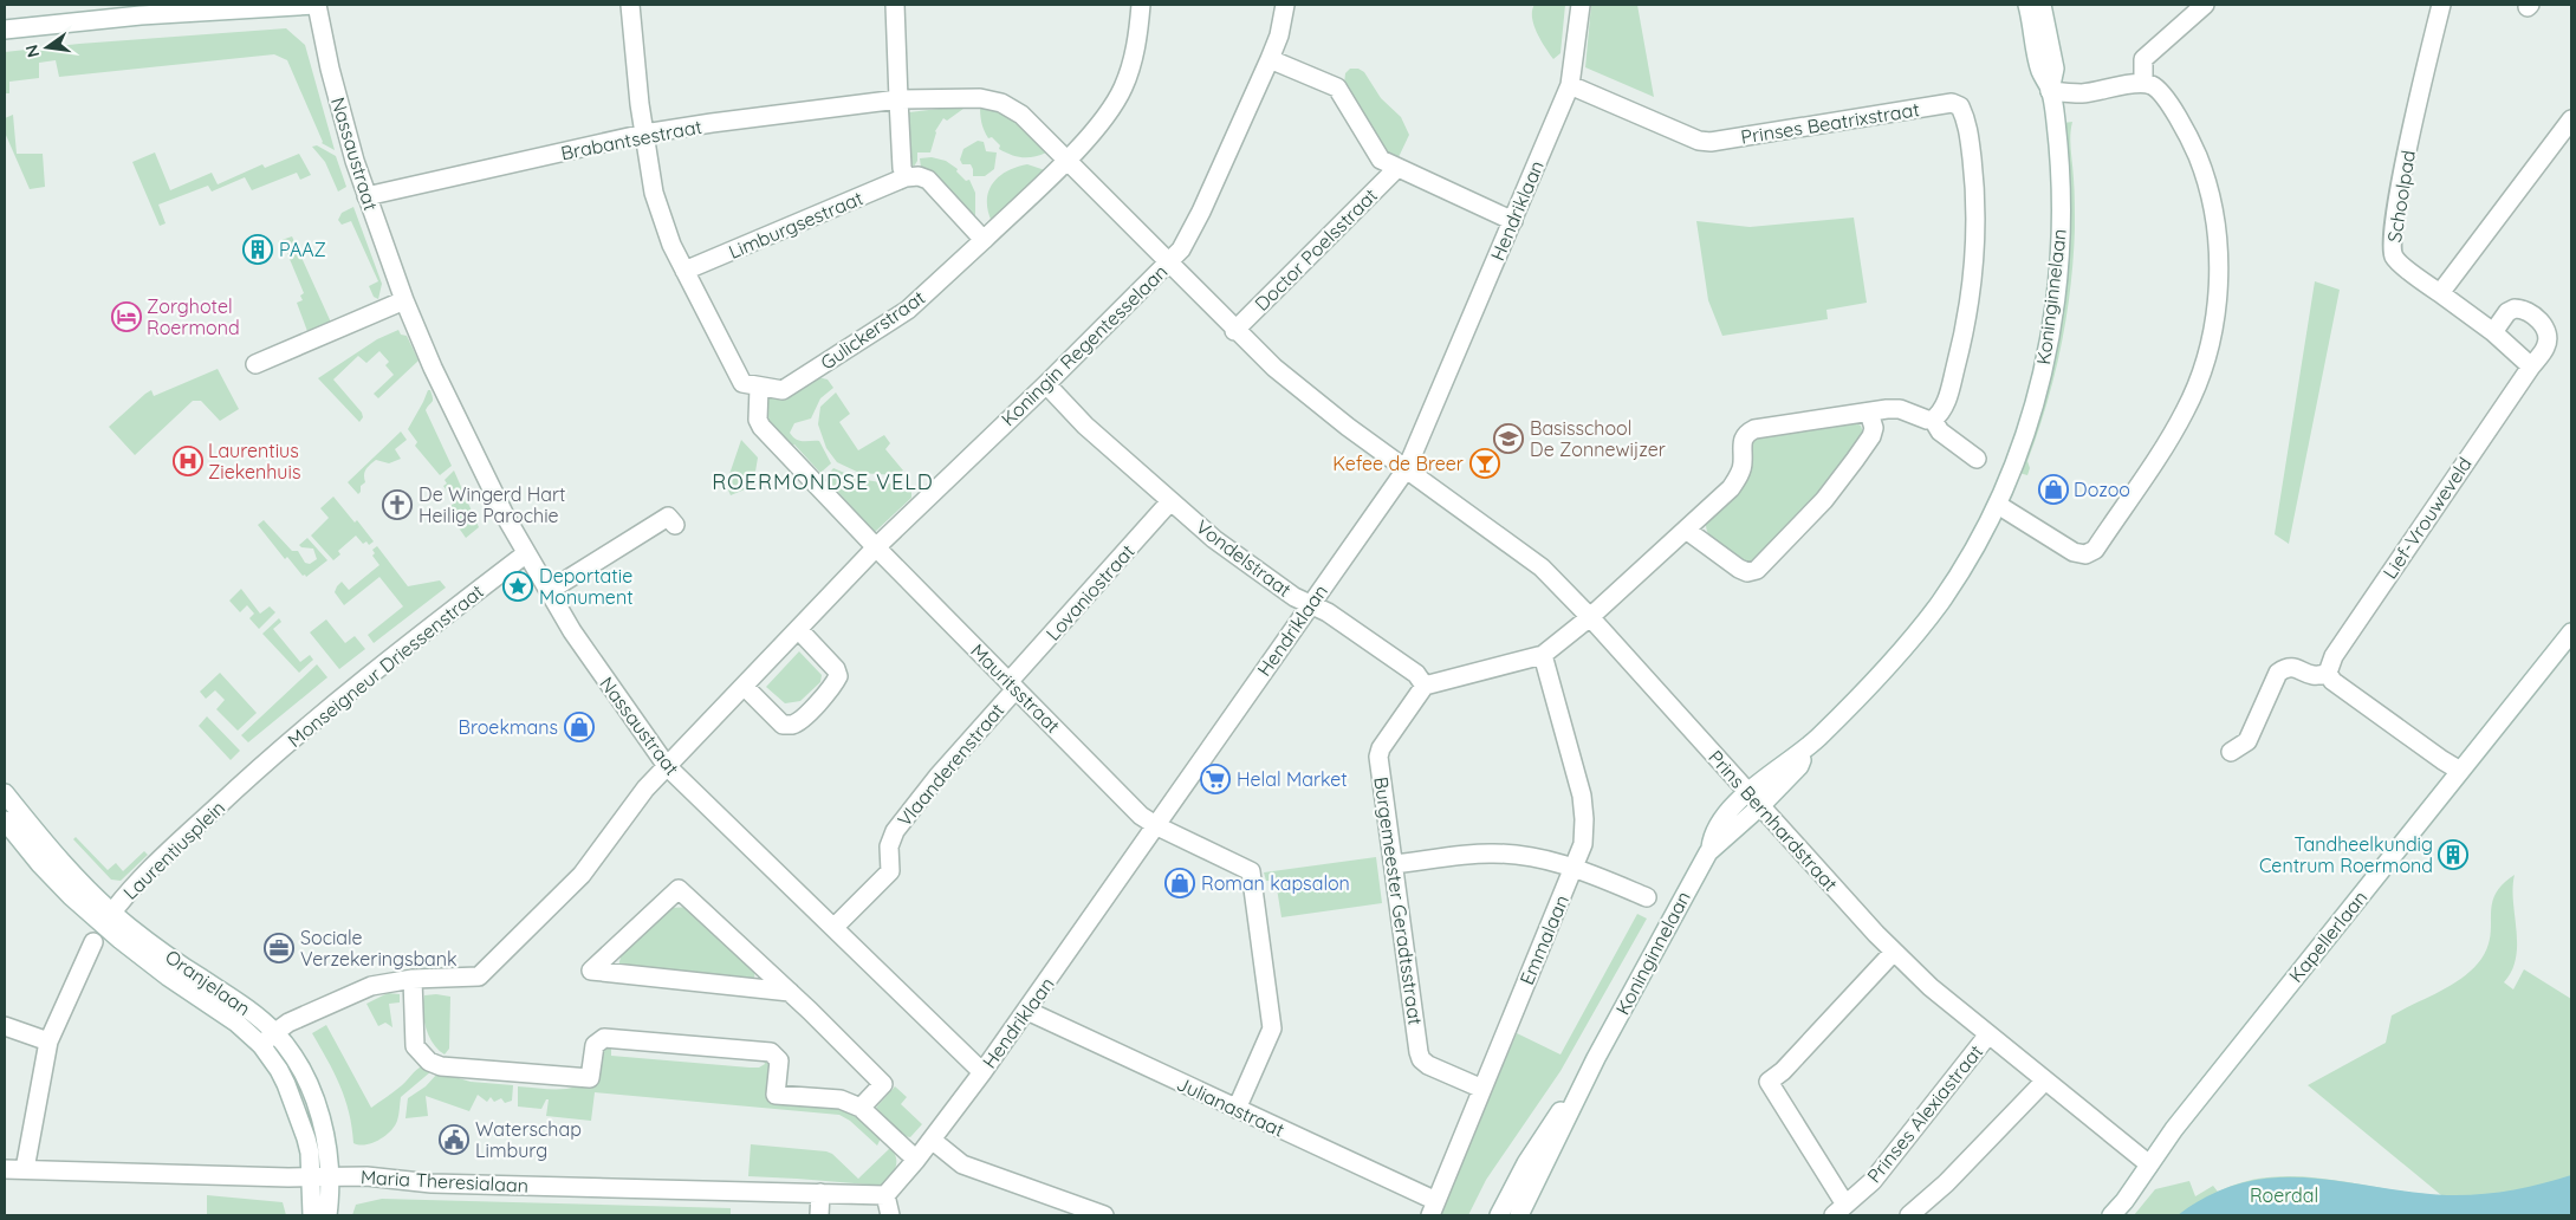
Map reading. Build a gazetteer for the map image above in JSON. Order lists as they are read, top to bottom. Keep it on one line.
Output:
{"streets":{"street":["Prinses Beatrixstraat","Brabantsestraat","Nassaustraat","Schoolpad","Hendriklaan","Limburgsestraat","Doctor Poelsstraat","Koninginnelaan","Gulickerstraat","Koningin Regentesselaan","Lief-Vrouweveld","Vondelstraat","Lovaniostraat","Monseigneur Driessenstraat","Mauritsstraat","Vlaanderenstraat","Prins Bernhardstraat","Laurentiusplein","Burgemeester Geradtsstraat","Kapellerlaan","Emmalaan","Oranjelaan","Julianastraat","Prinses Alexiastraat","Maria Theresialaan"]},"crossings":[["Prinses Beatrixstraat","Hendriklaan"],["Brabantsestraat","Nassaustraat"],["Brabantsestraat","Gulickerstraat"],["Brabantsestraat","Koningin Regentesselaan"],["Brabantsestraat","Prins Bernhardstraat"],["Nassaustraat","Hendriklaan"],["Nassaustraat","Koningin Regentesselaan"],["Nassaustraat","Monseigneur Driessenstraat"],["Nassaustraat","Vlaanderenstraat"],["Schoolpad","Lief-Vrouweveld"],["Hendriklaan","Vondelstraat"],["Hendriklaan","Mauritsstraat"],["Hendriklaan","Prins Bernhardstraat"],["Hendriklaan","Julianastraat"],["Hendriklaan","Maria Theresialaan"],["Doctor Poelsstraat","Prins Bernhardstraat"],["Koninginnelaan","Prins Bernhardstraat"],["Gulickerstraat","Mauritsstraat"],["Koningin Regentesselaan","Vondelstraat"],["Koningin Regentesselaan","Mauritsstraat"],["Koningin Regentesselaan","Prins Bernhardstraat"],["Vondelstraat","Lovaniostraat"],["Vondelstraat","Burgemeester Geradtsstraat"],["Lovaniostraat","Mauritsstraat"],["Lovaniostraat","Vlaanderenstraat"],["Monseigneur Driessenstraat","Laurentiusplein"],["Mauritsstraat","Vlaanderenstraat"],["Mauritsstraat","Julianastraat"],["Prins Bernhardstraat","Kapellerlaan"],["Prins Bernhardstraat","Prinses Alexiastraat"],["Laurentiusplein","Oranjelaan"],["Burgemeester Geradtsstraat","Emmalaan"],["Emmalaan","Julianastraat"],["Oranjelaan","Maria Theresialaan"]],"districts":["ROERMONDSE VELD"],"parks":["Roerdal"],"places":{"building":["PAAZ","Tandheelkundig Centrum Roermond"],"hotel":["Zorghotel Roermond"],"school or university":["Basisschool De Zonnewijzer"],"hospital":["Laurentius Ziekenhuis"],"bar":["Kefee de Breer"],"shop":["Dozoo","Broekmans","Roman kapsalon"],"church":["De Wingerd Hart Heilige Parochie"],"place":["Deportatie Monument"],"supermarket":["Helal Market"],"office":["Sociale Verzekeringsbank"],"public building":["Waterschap Limburg"]},"north":"left"}
